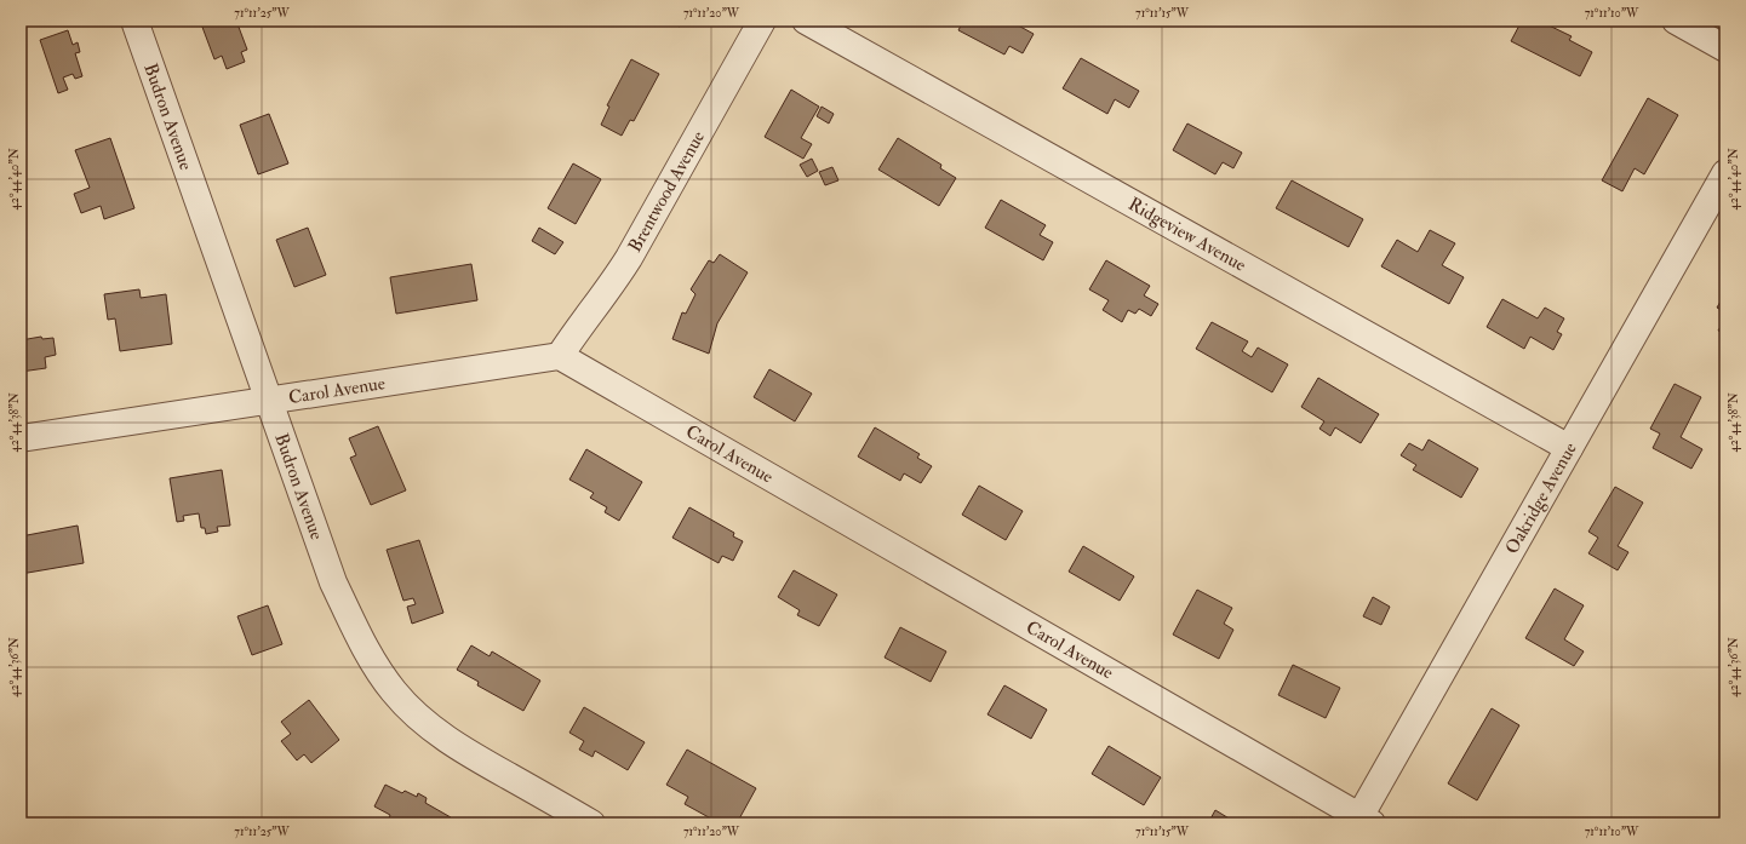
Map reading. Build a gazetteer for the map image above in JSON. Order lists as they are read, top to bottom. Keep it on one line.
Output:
{"streets":{"street":["Budron Avenue","Brentwood Avenue","Ridgeview Avenue","Carol Avenue","Oakridge Avenue"]},"crossings":[["Budron Avenue","Carol Avenue"],["Brentwood Avenue","Carol Avenue"],["Ridgeview Avenue","Oakridge Avenue"],["Carol Avenue","Oakridge Avenue"]],"coordinates":["71°11'25\"W","71°11'20\"W","71°11'15\"W","71°11'10\"W","42°44'40\"N","42°44'38\"N","42°44'36\"N"]}
